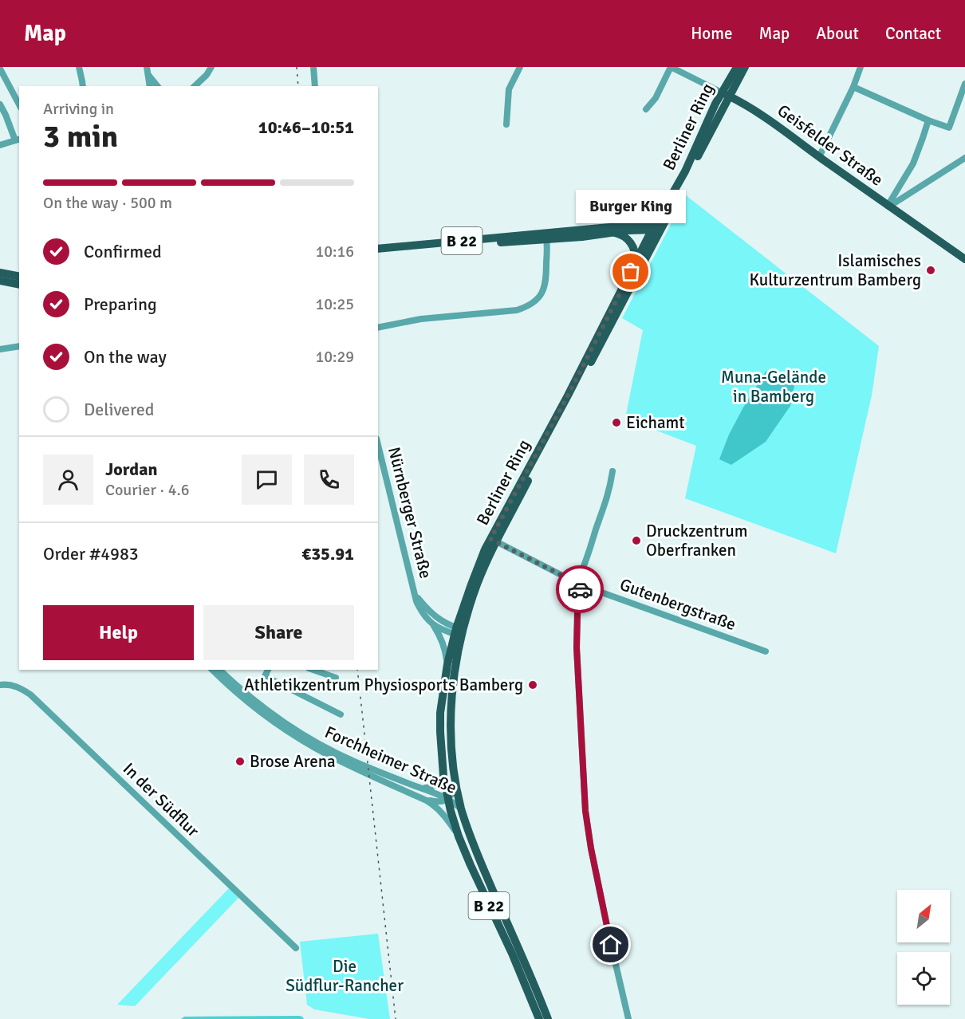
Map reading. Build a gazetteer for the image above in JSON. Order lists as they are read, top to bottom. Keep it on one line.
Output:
{"streets":{"main road":["Berliner Ring","Geisfelder Straße","B 22"],"street":["Nürnberger Straße","Gutenbergstraße","Forchheimer Straße","In der Südflur"]},"crossings":[["Berliner Ring","Geisfelder Straße"],["Berliner Ring","Nürnberger Straße"],["Berliner Ring","Gutenbergstraße"],["Berliner Ring","Forchheimer Straße"]],"parks":["Muna-Gelände in Bamberg","Die Südflur-Rancher"],"places":["Islamisches Kulturzentrum Bamberg","Burger King","Eichamt","Druckzentrum Oberfranken","Athletikzentrum Physiosports Bamberg","Brose Arena"],"north":"top right","page":{"header":"Map","nav":["Home","Map","About","Contact"],"heading":["3 min","Arriving in","10:46–10:51"],"panel":["Jordan","Courier · 4.6","Order #4983","€35.91"],"bar":"On the way · 500 m","bubble":"Burger King","list":[["Confirmed","10:16"],["Preparing","10:25"],["On the way","10:29"],"Delivered"],"buttons":["Help","Share"]}}
